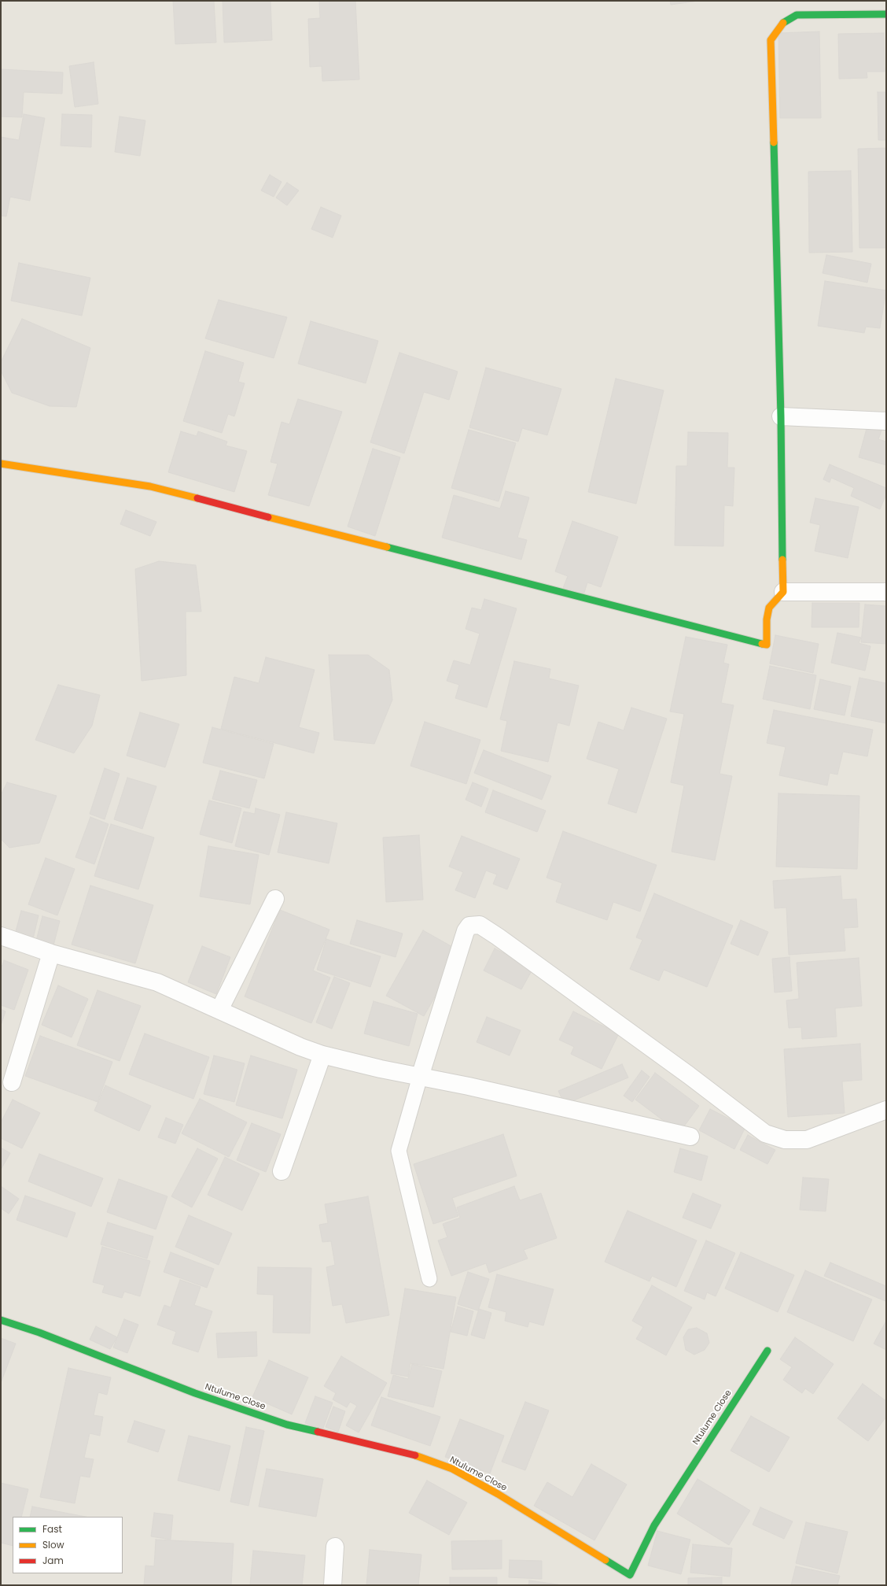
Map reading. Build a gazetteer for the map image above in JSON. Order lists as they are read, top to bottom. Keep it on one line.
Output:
{"streets":{"street":["Ntulume Close"]},"legend":["Fast","Slow","Jam"]}
